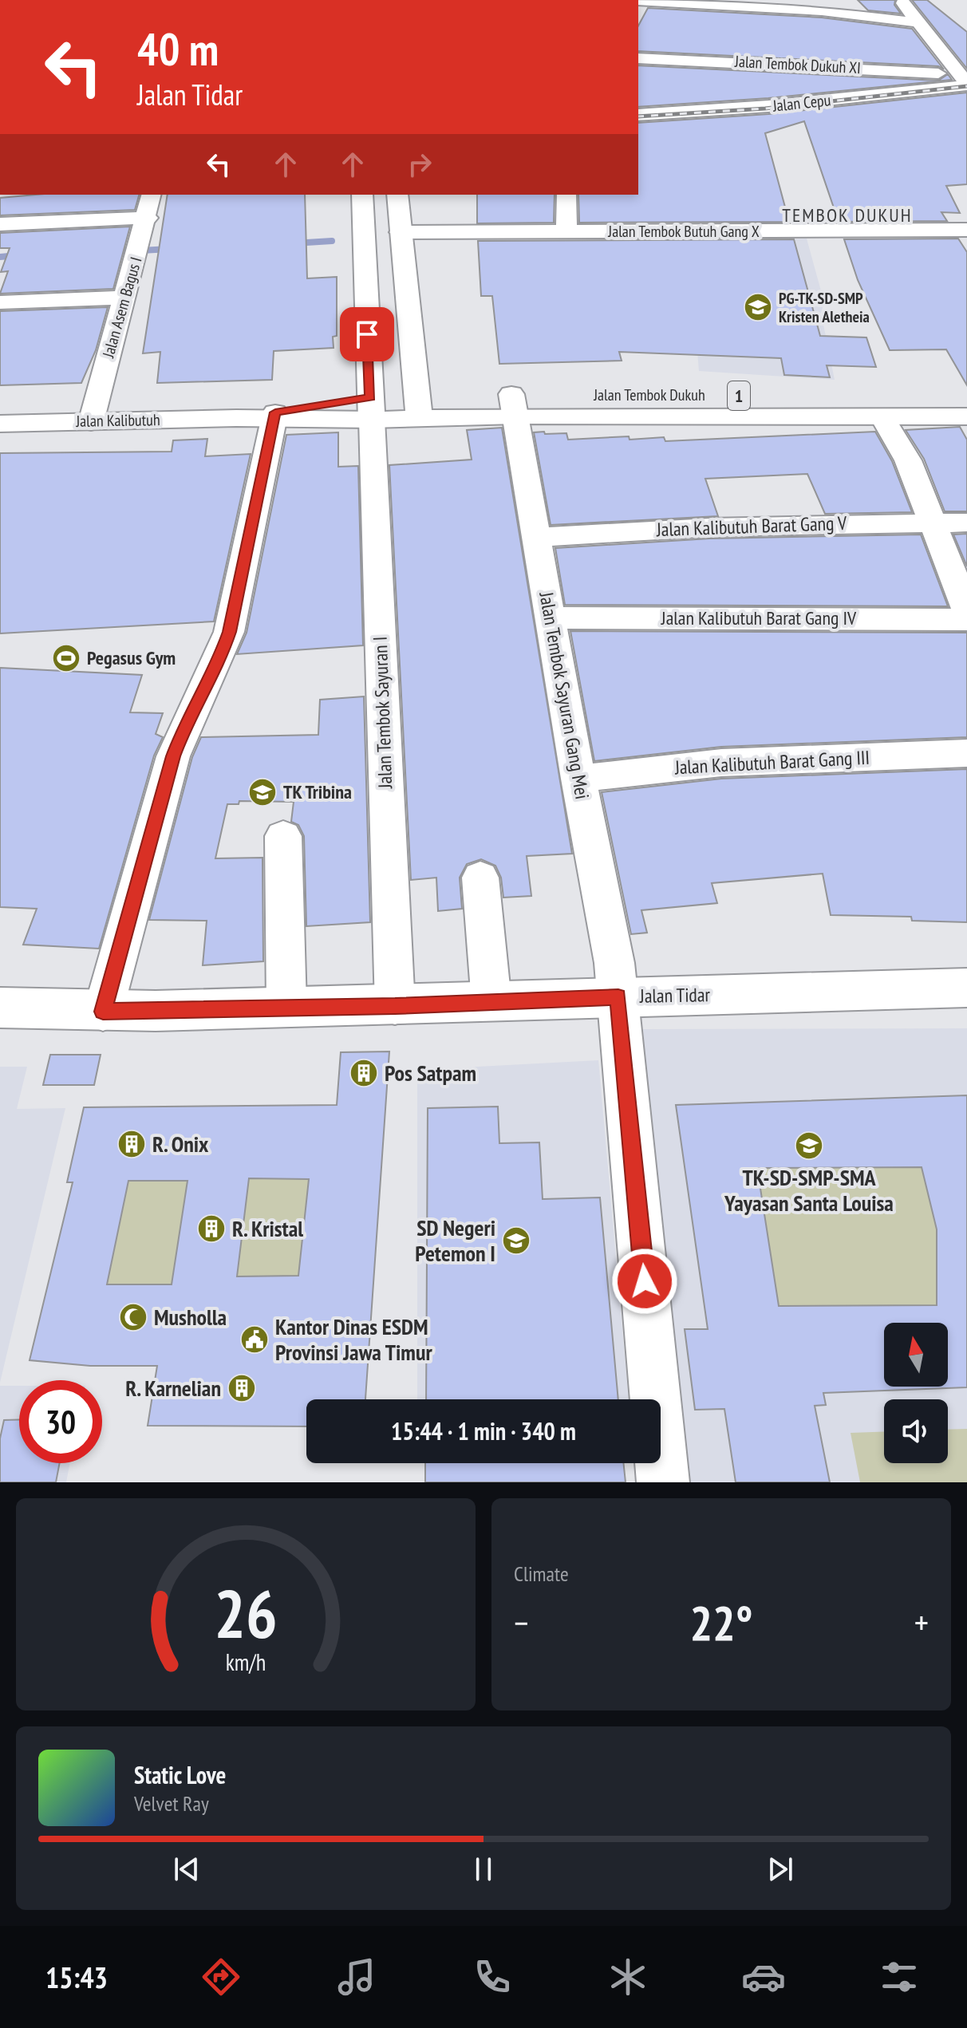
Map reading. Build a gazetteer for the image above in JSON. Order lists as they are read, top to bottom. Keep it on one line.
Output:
{"streets":{"main road":["Jalan Tembok Dukuh","1","Jalan Kalibutuh","Jalan Tidar"],"street":["Jalan Tembok Dukuh XI","Jalan Cepu","Jalan Tembok Butuh Gang X","Jalan Asem Bagus I","Jalan Kalibutuh Barat Gang V","Jalan Kalibutuh Barat Gang IV","Jalan Tembok Sayuran Gang Mei","Jalan Tembok Sayuran I","Jalan Kalibutuh Barat Gang III"]},"crossings":[["Jalan Tembok Dukuh XI","Jalan Cepu"],["Jalan Asem Bagus I","Jalan Kalibutuh"],["Jalan Tembok Dukuh","Jalan Kalibutuh"],["Jalan Tembok Dukuh","Jalan Tembok Sayuran Gang Mei"],["Jalan Tembok Dukuh","Jalan Tembok Sayuran I"],["Jalan Kalibutuh","Jalan Tembok Sayuran I"],["Jalan Kalibutuh Barat Gang V","Jalan Tembok Sayuran Gang Mei"],["Jalan Kalibutuh Barat Gang IV","Jalan Tembok Sayuran Gang Mei"],["Jalan Tembok Sayuran Gang Mei","Jalan Kalibutuh Barat Gang III"],["Jalan Tembok Sayuran Gang Mei","Jalan Tidar"],["Jalan Tembok Sayuran I","Jalan Tidar"]],"districts":["TEMBOK DUKUH"],"places":{"school or university":["PG-TK-SD-SMP Kristen Aletheia","TK Tribina","TK-SD-SMP-SMA Yayasan Santa Louisa","SD Negeri Petemon I"],"sports":["Pegasus Gym"],"building":["Pos Satpam","R. Onix","R. Kristal","R. Karnelian"],"mosque":["Musholla"],"public building":["Kantor Dinas ESDM Provinsi Jawa Timur"]},"north":"top","page":{"turn":["40 m","Jalan Tidar"],"limit":"30","trip":"15:44 · 1 min · 340 m","tile":"Climate","heat":["−","22°","+"],"song":["Static Love","Velvet Ray"],"tabs":"15:43","gauge":["26","km/h"]}}
